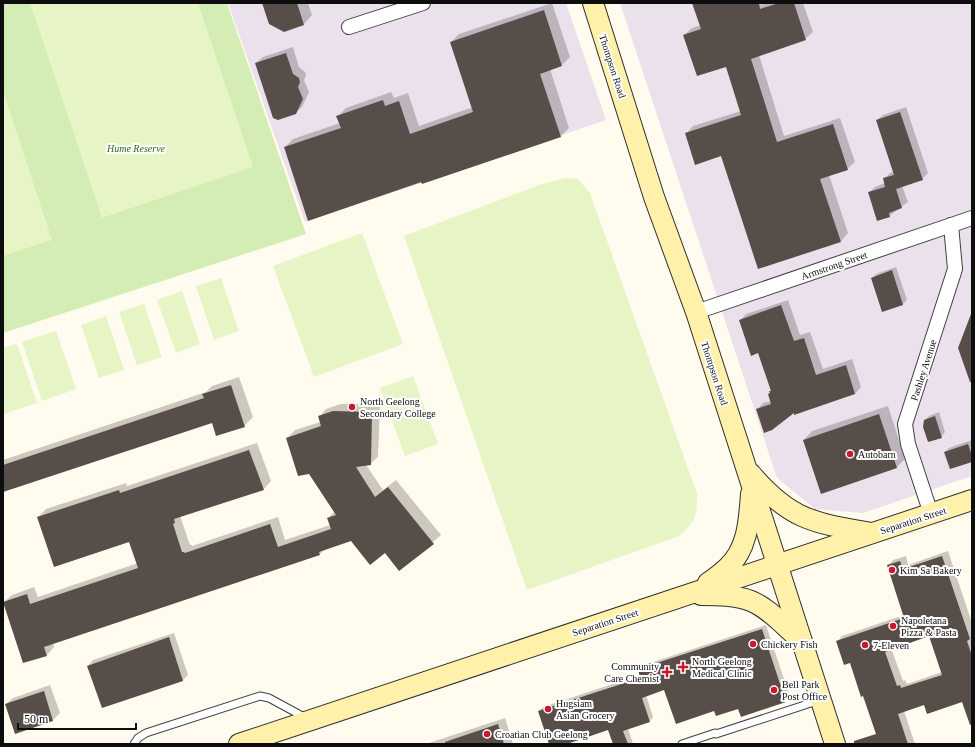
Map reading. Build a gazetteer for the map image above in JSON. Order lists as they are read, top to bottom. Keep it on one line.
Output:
{"streets":{"main road":["Thompson Road","Separation Street"],"street":["Armstrong Street","Pashley Avenue"]},"crossings":[["Thompson Road","Armstrong Street"],["Thompson Road","Separation Street"],["Armstrong Street","Pashley Avenue"],["Pashley Avenue","Separation Street"]],"parks":["Hume Reserve"],"places":{"other":["North Geelong Secondary College","Autobarn","Kim Sa Bakery","Napoletana Pizza & Pasta","Chickery Fish","7-Eleven","Bell Park Post Office","Hugsiam Asian Grocery","Croatian Club Geelong"],"health":["North Geelong Medical Clinic","Community Care Chemist"]},"scale_bar":"50 m"}
